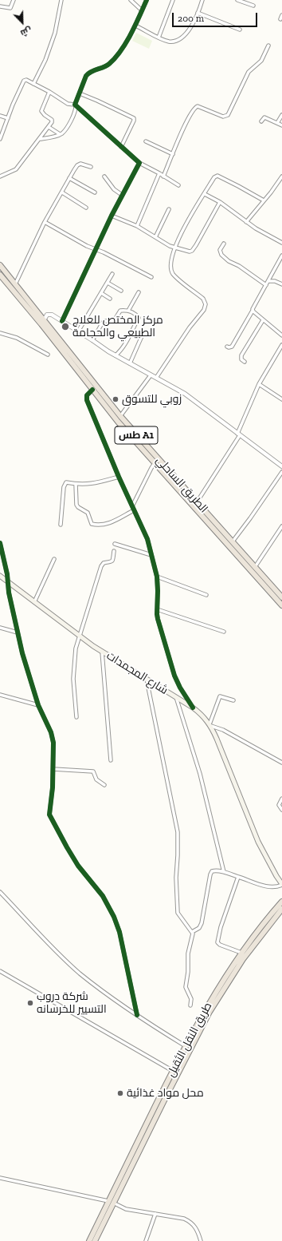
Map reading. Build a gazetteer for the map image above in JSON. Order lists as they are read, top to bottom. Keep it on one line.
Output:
{"streets":{"highway":["طس A1","الطريق الساحلي","طريق النقل الثقيل"],"main road":["شارع المجمدات"]},"places":["مركز المختص للعلاج الطبيعي والحجامة","زوبي للتسوق","شركة دروب التسيير للخرسانه","محل مواد غذائية"],"scale_bar":"200 m","north":"bottom right"}
